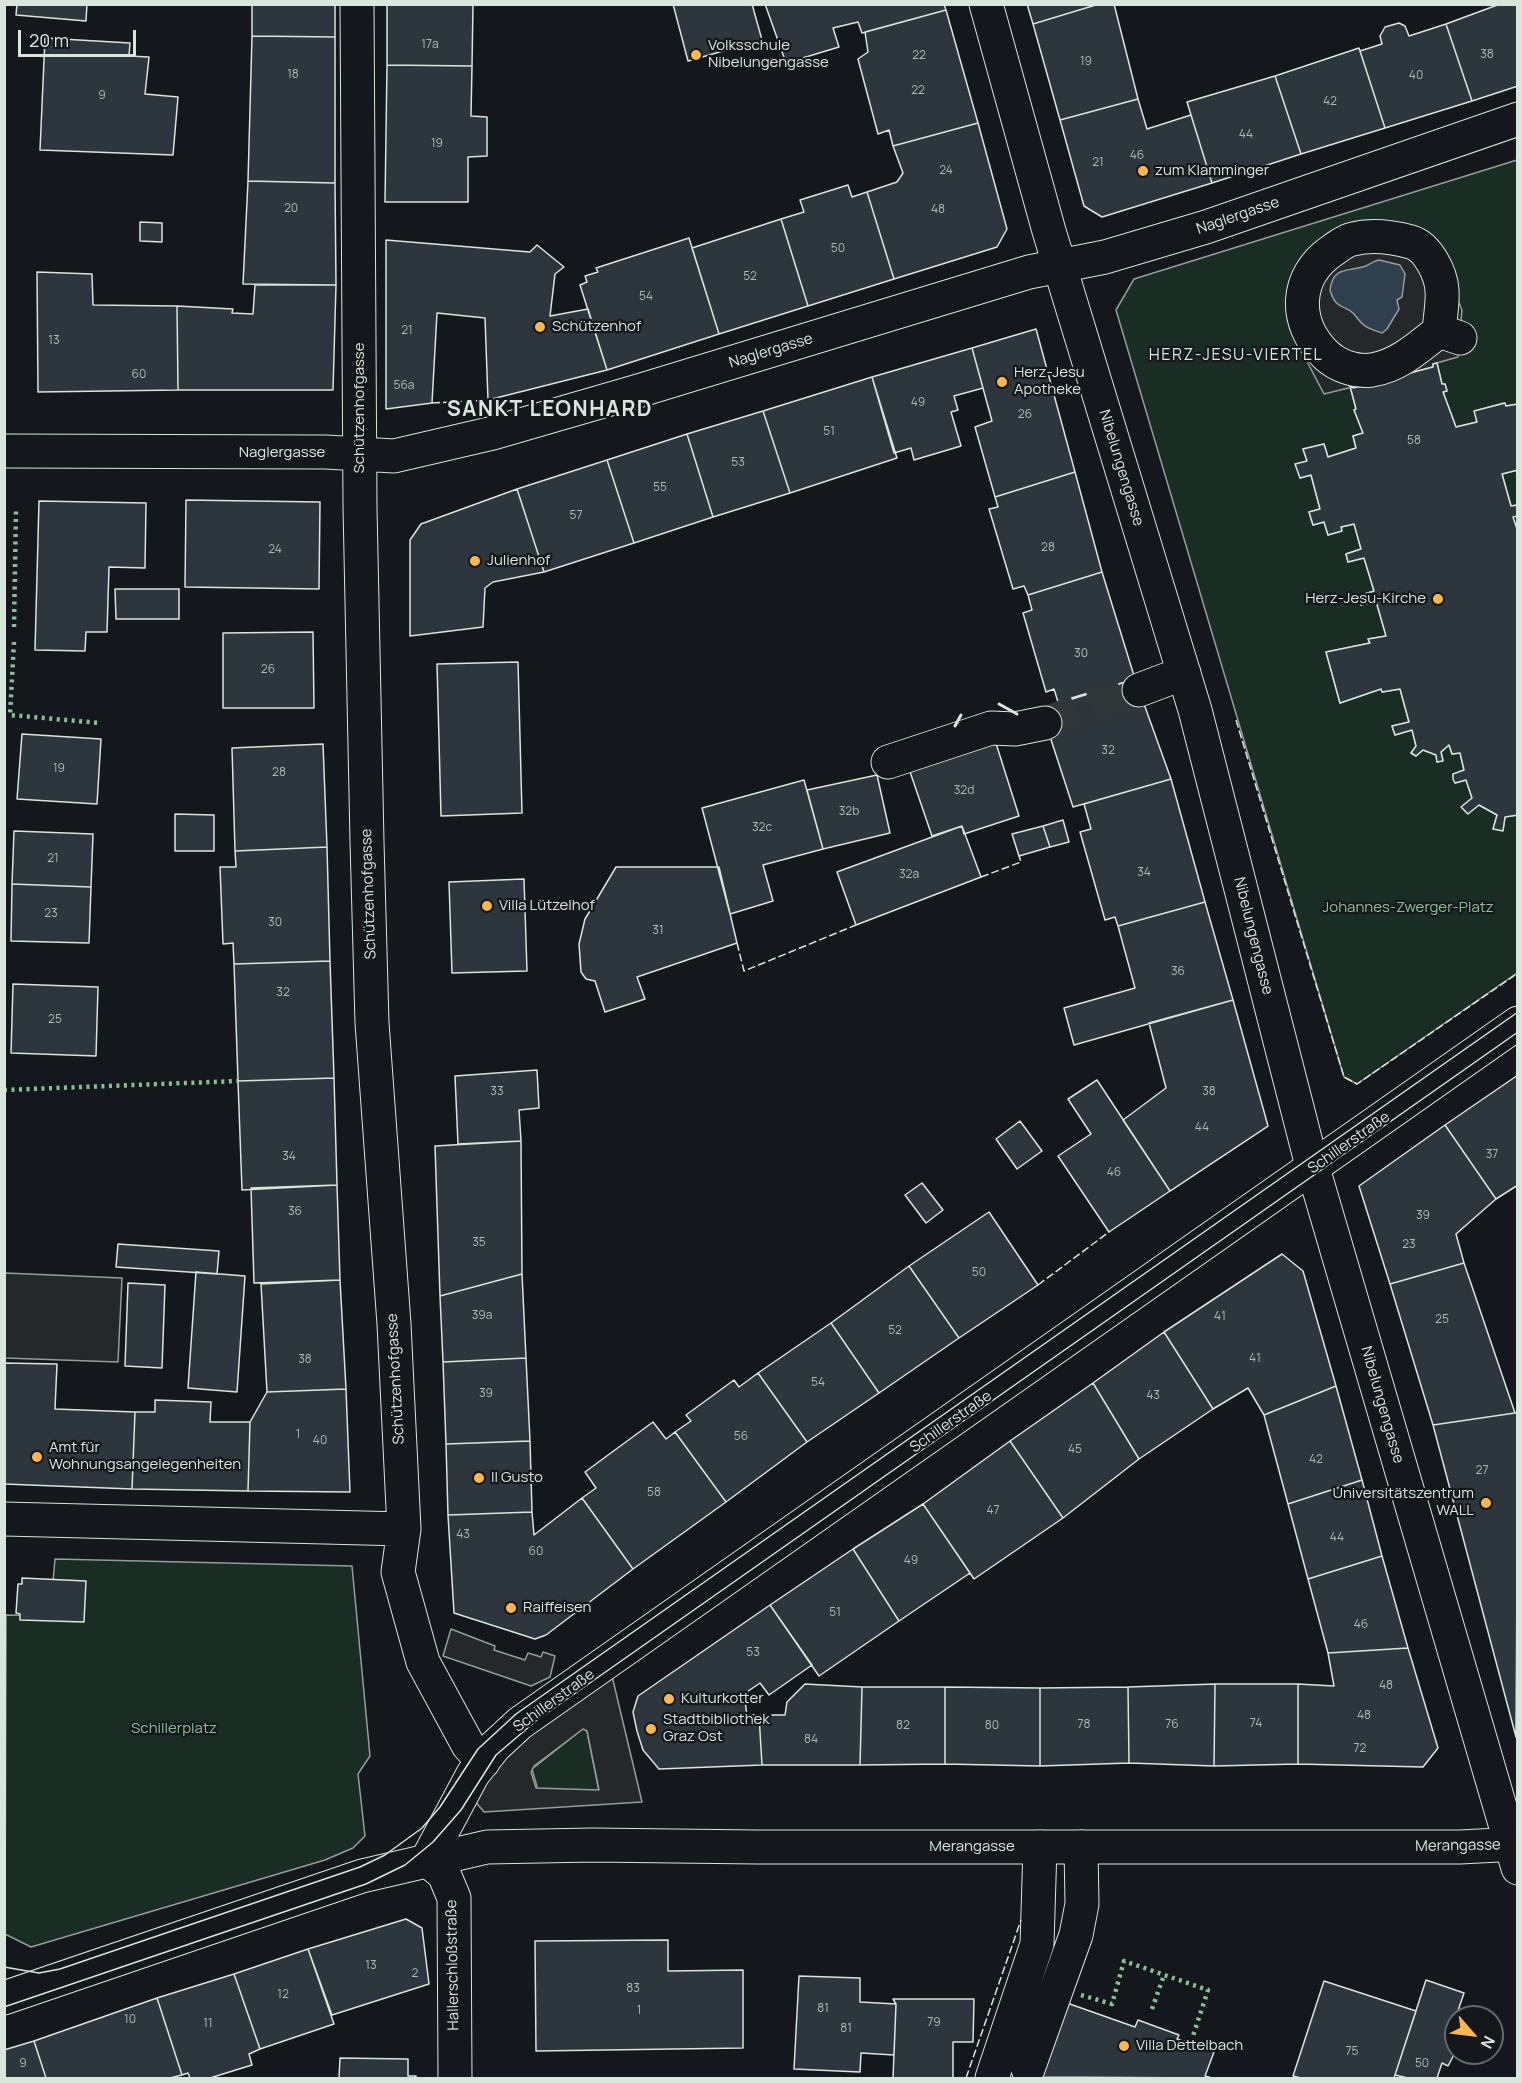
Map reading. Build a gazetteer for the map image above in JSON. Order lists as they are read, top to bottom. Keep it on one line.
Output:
{"streets":{"street":["Naglergasse","Schützenhofgasse","Nibelungengasse","Schillerstraße","Merangasse","Hallerschloßstraße"]},"crossings":[["Naglergasse","Schützenhofgasse"],["Naglergasse","Nibelungengasse"],["Schützenhofgasse","Schillerstraße"],["Nibelungengasse","Schillerstraße"],["Nibelungengasse","Merangasse"],["Schillerstraße","Merangasse"],["Schillerstraße","Hallerschloßstraße"],["Merangasse","Hallerschloßstraße"]],"districts":["HERZ-JESU-VIERTEL","SANKT LEONHARD"],"parks":["Johannes-Zwerger-Platz","Schillerplatz"],"places":["Volksschule Nibelungengasse","zum Klamminger","Schützenhof","Herz-Jesu Apotheke","Julienhof","Herz-Jesu-Kirche","Villa Lützelhof","Amt für Wohnungsangelegenheiten","Il Gusto","Universitätszentrum WALL","Raiffeisen","Kulturkotter","Stadtbibliothek Graz Ost","Villa Dettelbach"],"house_numbers":["17a","38","22","19","18","40","22","9","42","44","19","46","21","24","20","48","50","52","54","21","13","60","56a","49","26","51","58","53","55","57","28","24","30","26","32","19","28","32d","32b","32c","21","34","32a","23","30","31","36","32","25","33","38","44","37","34","46","36","39","35","23","50","39a","41","25","52","41","38","54","39","43","1","56","40","45","42","27","58","47","43","44","60","49","51","46","53","48","48","74","78","76","82","80","84","72","13","2","83","12","81","1","10","79","11","81","75","9","50"],"scale_bar":"20 m","north":"bottom right"}
